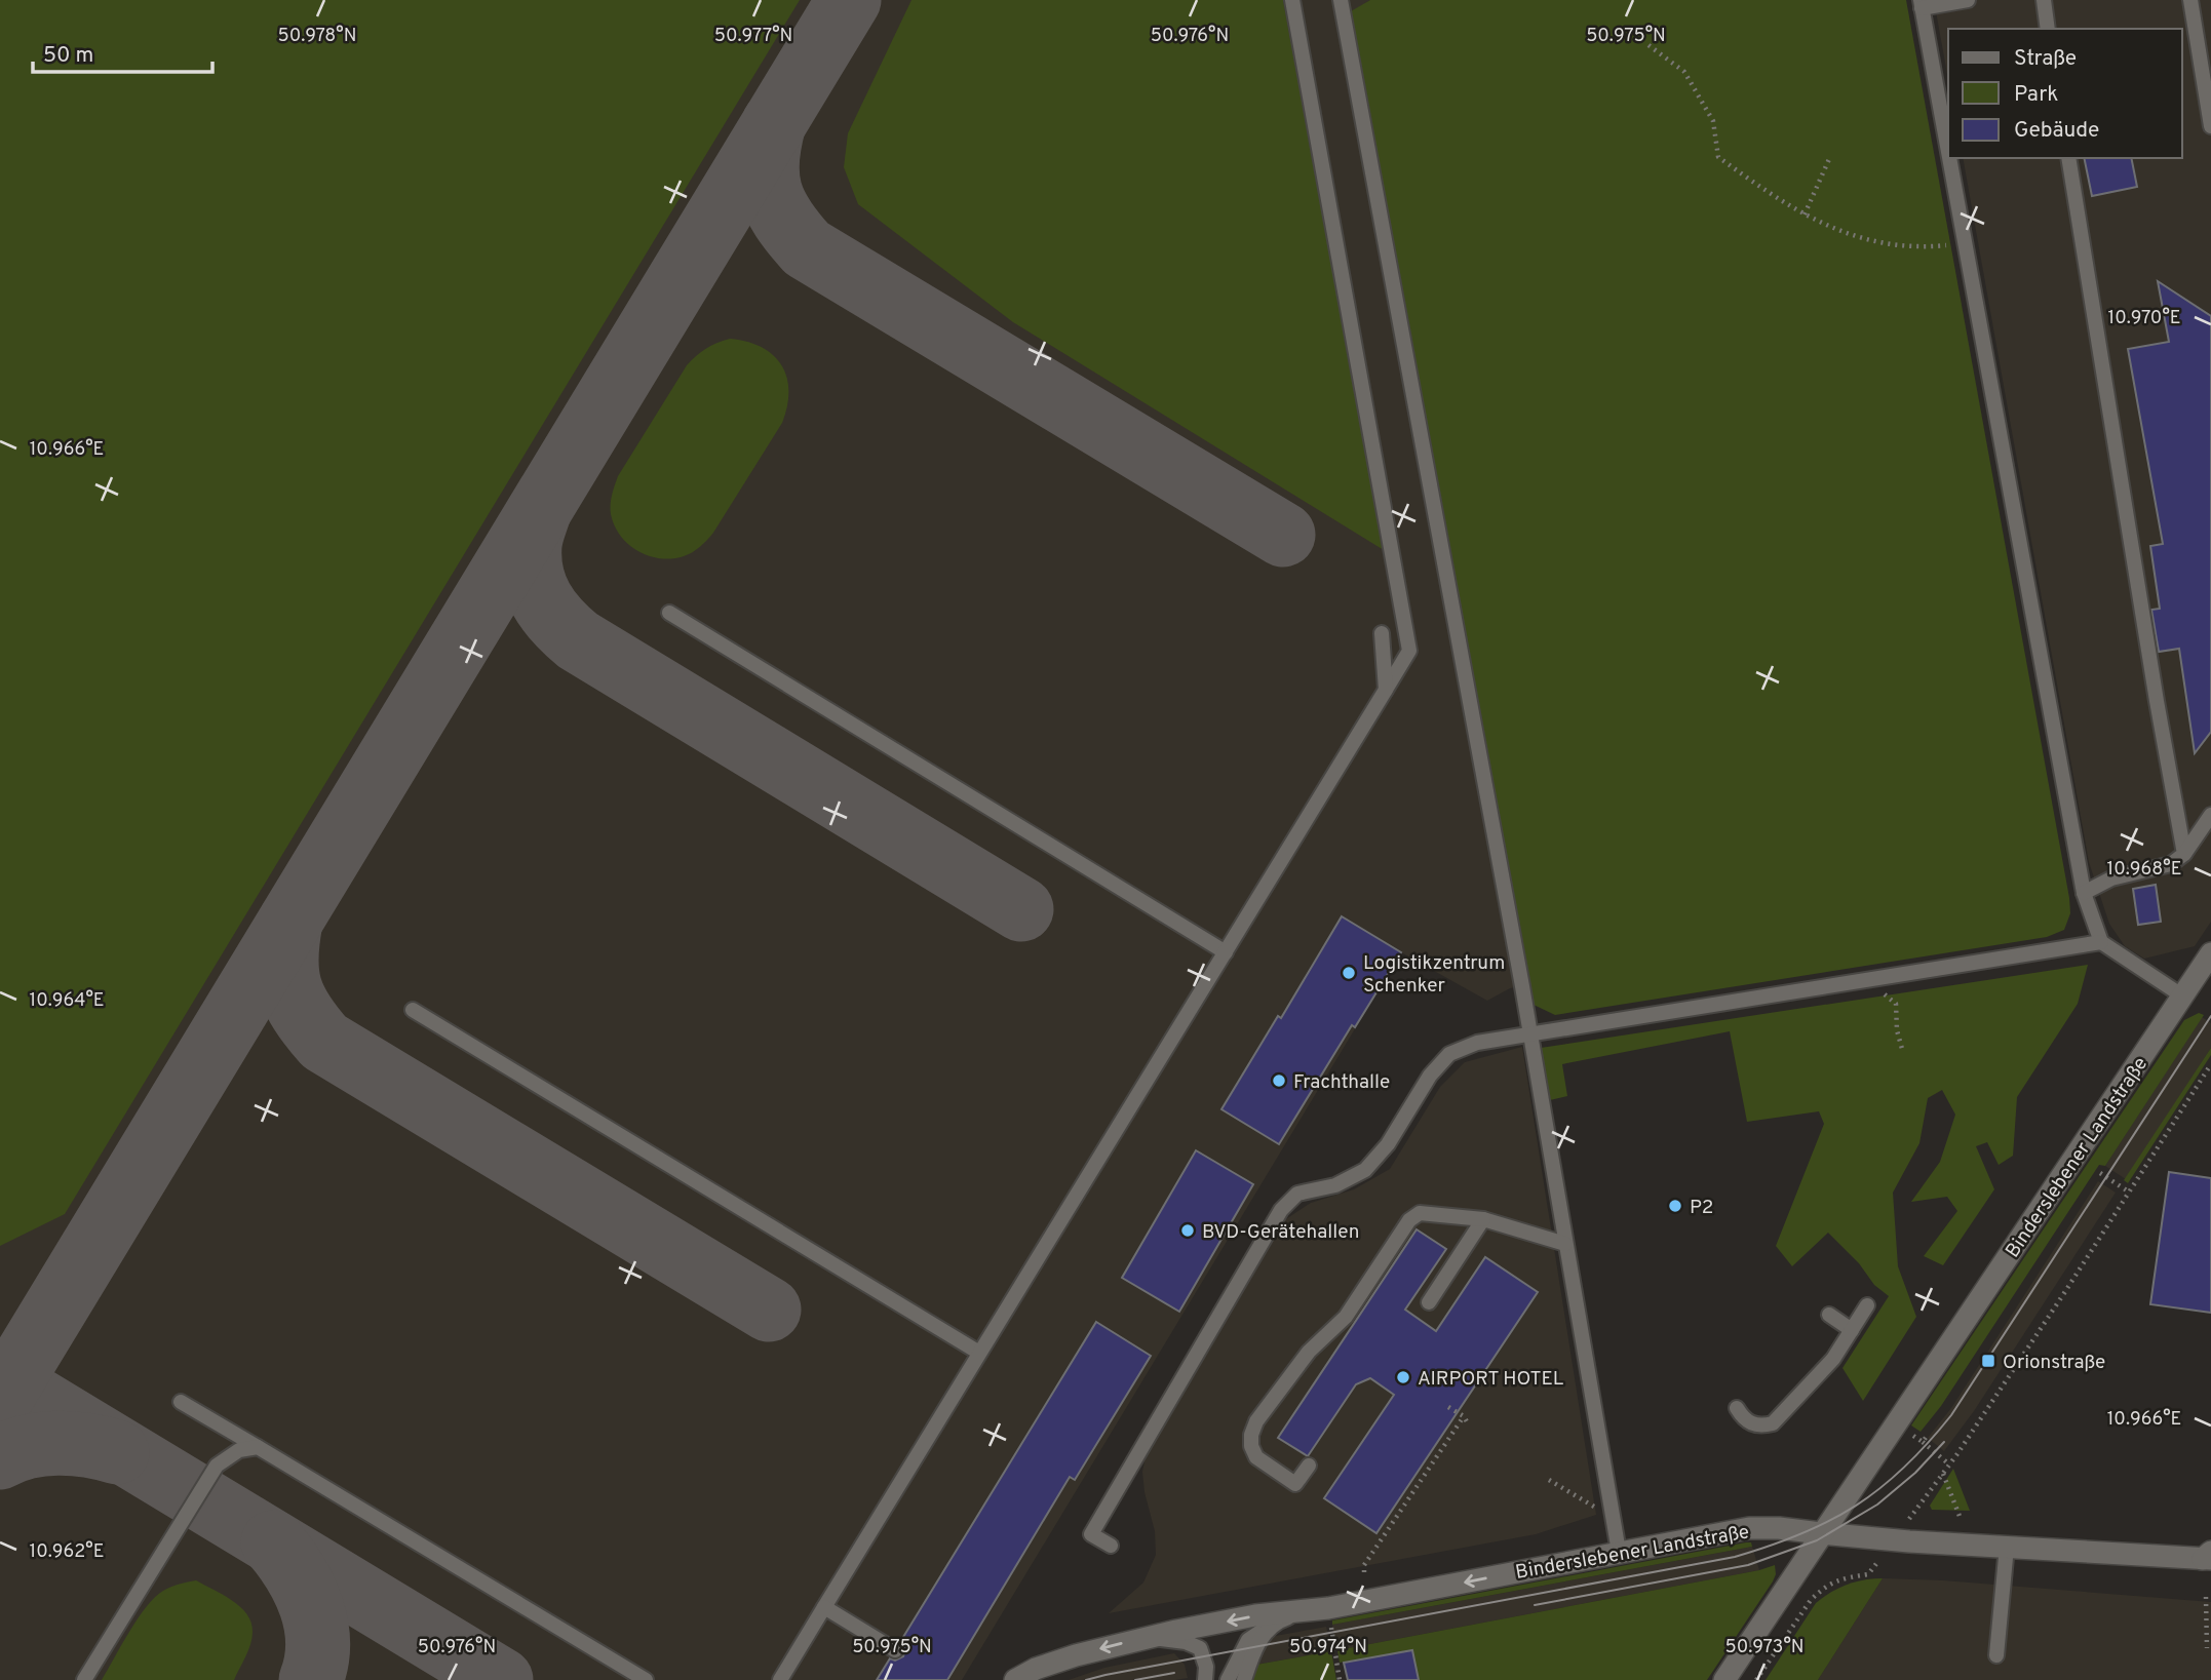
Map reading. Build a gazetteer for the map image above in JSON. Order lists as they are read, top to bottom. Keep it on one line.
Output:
{"streets":{"street":["Binderslebener Landstraße"]},"one_way":["Binderslebener Landstraße"],"places":{"other":["Logistikzentrum Schenker","Frachthalle","P2","BVD-Gerätehallen","AIRPORT HOTEL"],"transit":["Orionstraße"]},"legend":["Straße","Park","Gebäude"],"scale_bar":"50 m","coordinates":["50.978°N","50.977°N","50.976°N","50.975°N","10.970°E","10.966°E","10.968°E","10.964°E","10.962°E","50.974°N","50.973°N"]}
